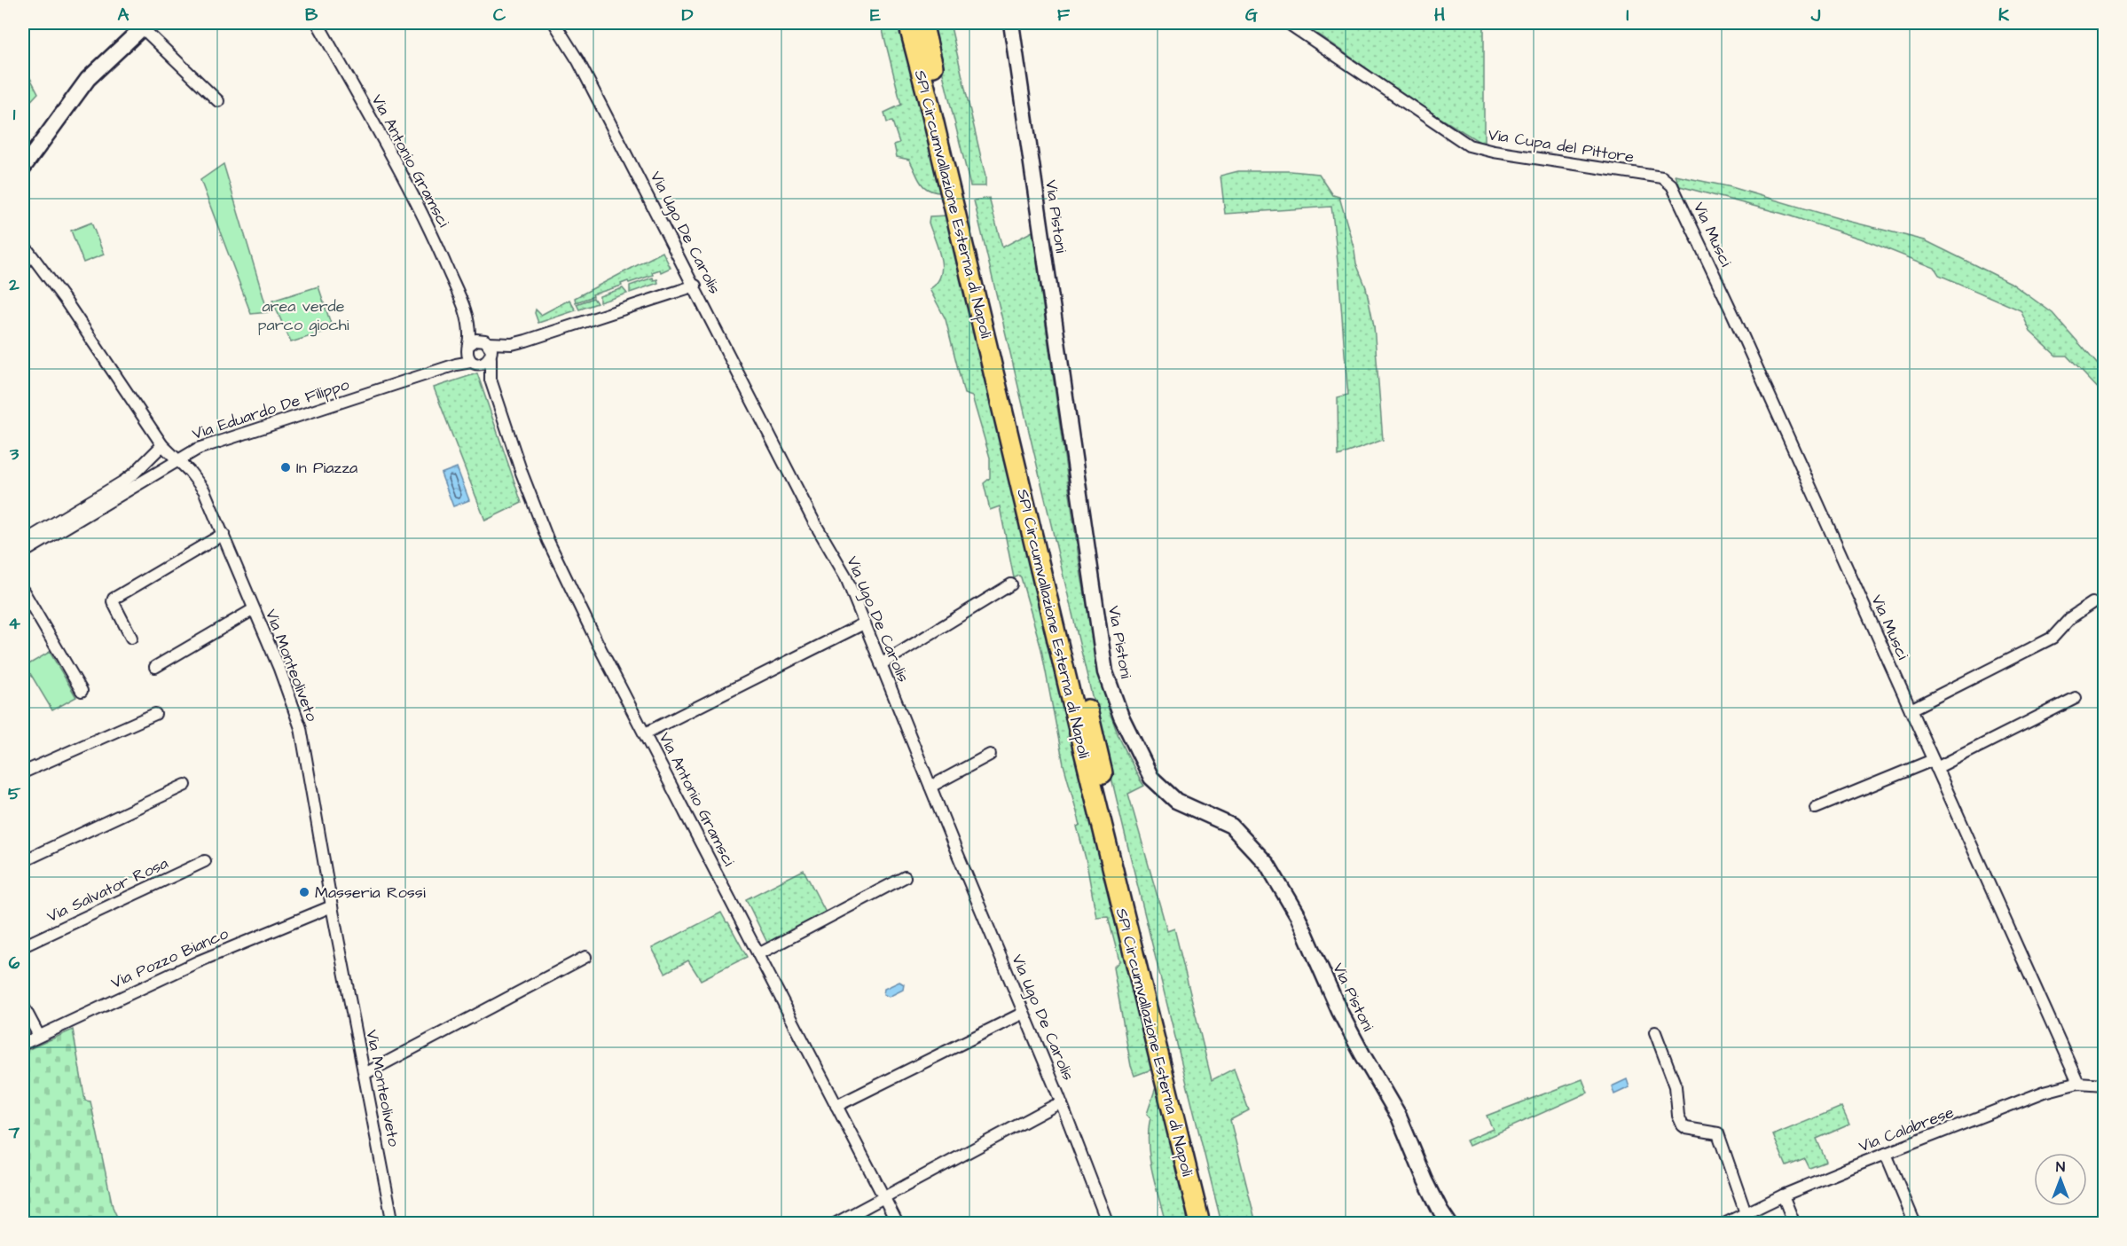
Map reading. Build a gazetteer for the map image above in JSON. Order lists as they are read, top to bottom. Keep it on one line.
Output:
{"streets":{"highway":["SP1 Circumvallazione Esterna di Napoli"],"street":["Via Cupa del Pittore","Via Antonio Gramsci","Via Pistoni","Via Ugo De Carolis","Via Musci","Via Eduardo De Filippo","Via Monteoliveto","Via Salvator Rosa","Via Pozzo Bianco","Via Calabrese"]},"crossings":[["Via Cupa del Pittore","Via Musci"],["Via Antonio Gramsci","Via Eduardo De Filippo"],["Via Musci","Via Calabrese"],["Via Eduardo De Filippo","Via Monteoliveto"],["Via Monteoliveto","Via Pozzo Bianco"]],"parks":["area verde parco giochi"],"places":["In Piazza","Masseria Rossi"],"north":"top","grid":{"columns":["A","B","C","D","E","F","G","H","I","J","K"],"rows":["1","2","3","4","5","6","7"]}}
